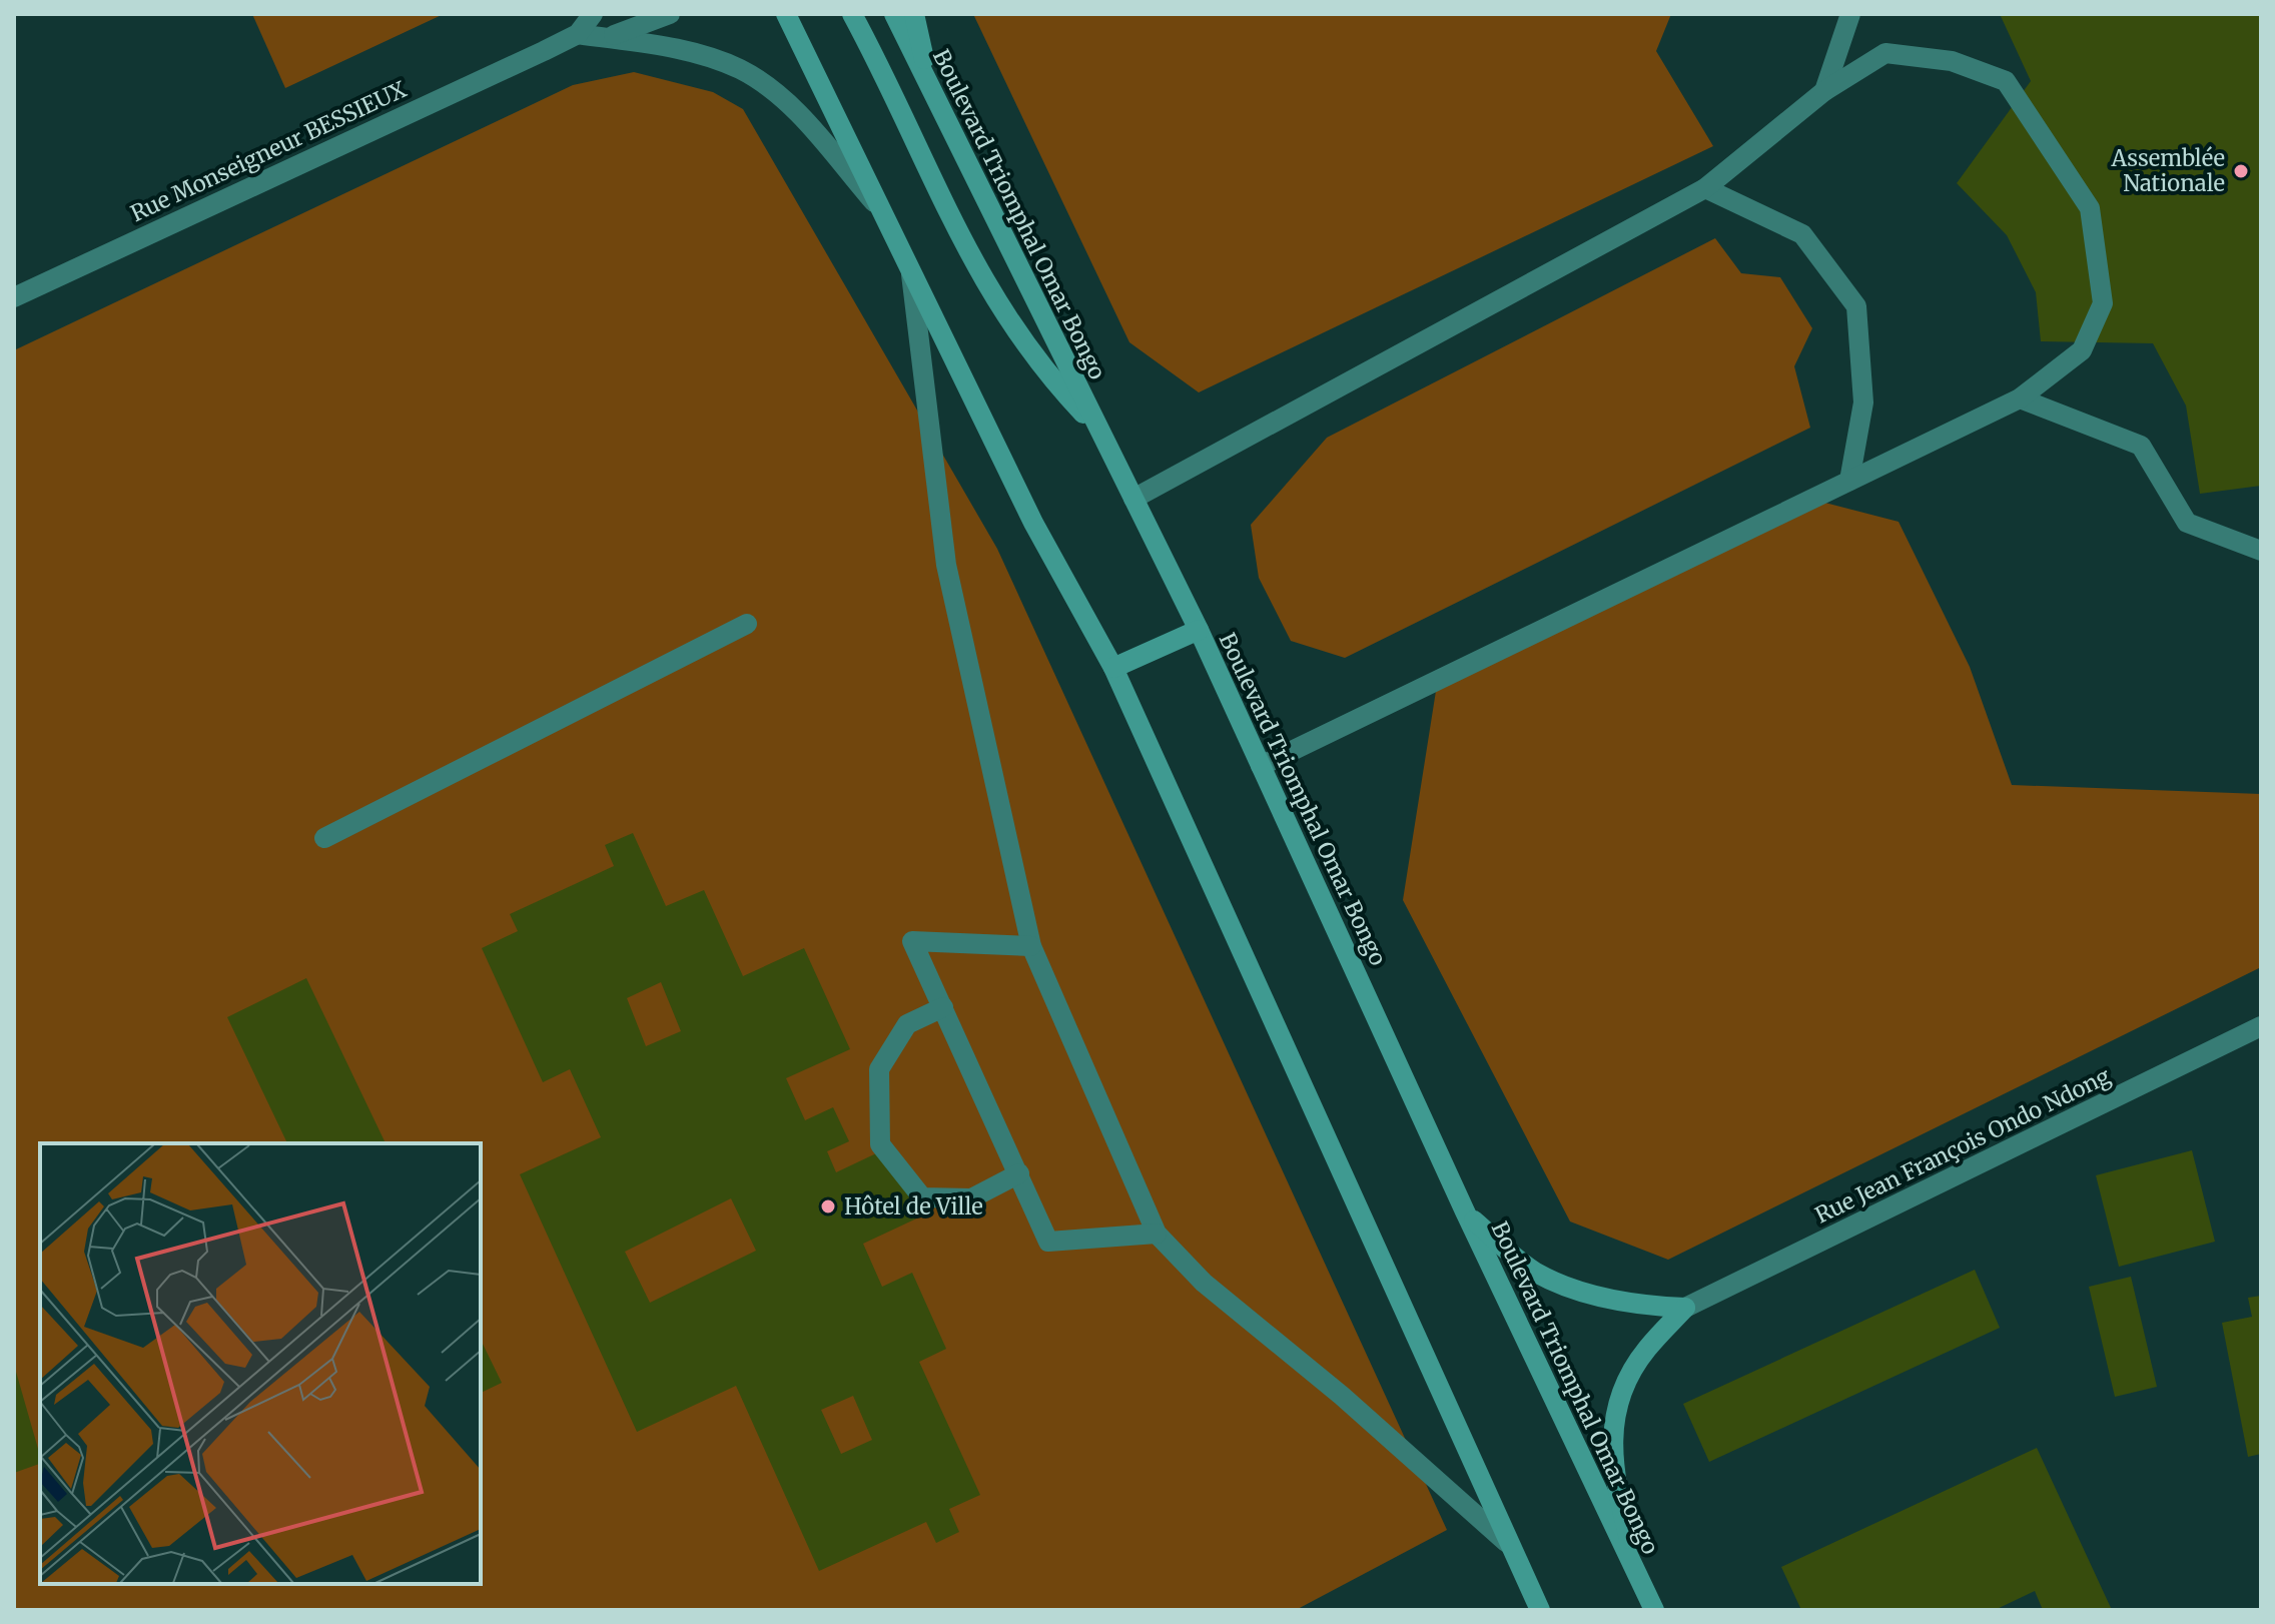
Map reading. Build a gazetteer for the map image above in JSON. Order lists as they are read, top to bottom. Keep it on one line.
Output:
{"streets":{"main road":["Boulevard Triomphal Omar Bongo"],"street":["Rue Monseigneur BESSIEUX","Rue Jean François Ondo Ndong"]},"places":["Assemblée Nationale","Hôtel de Ville"]}
